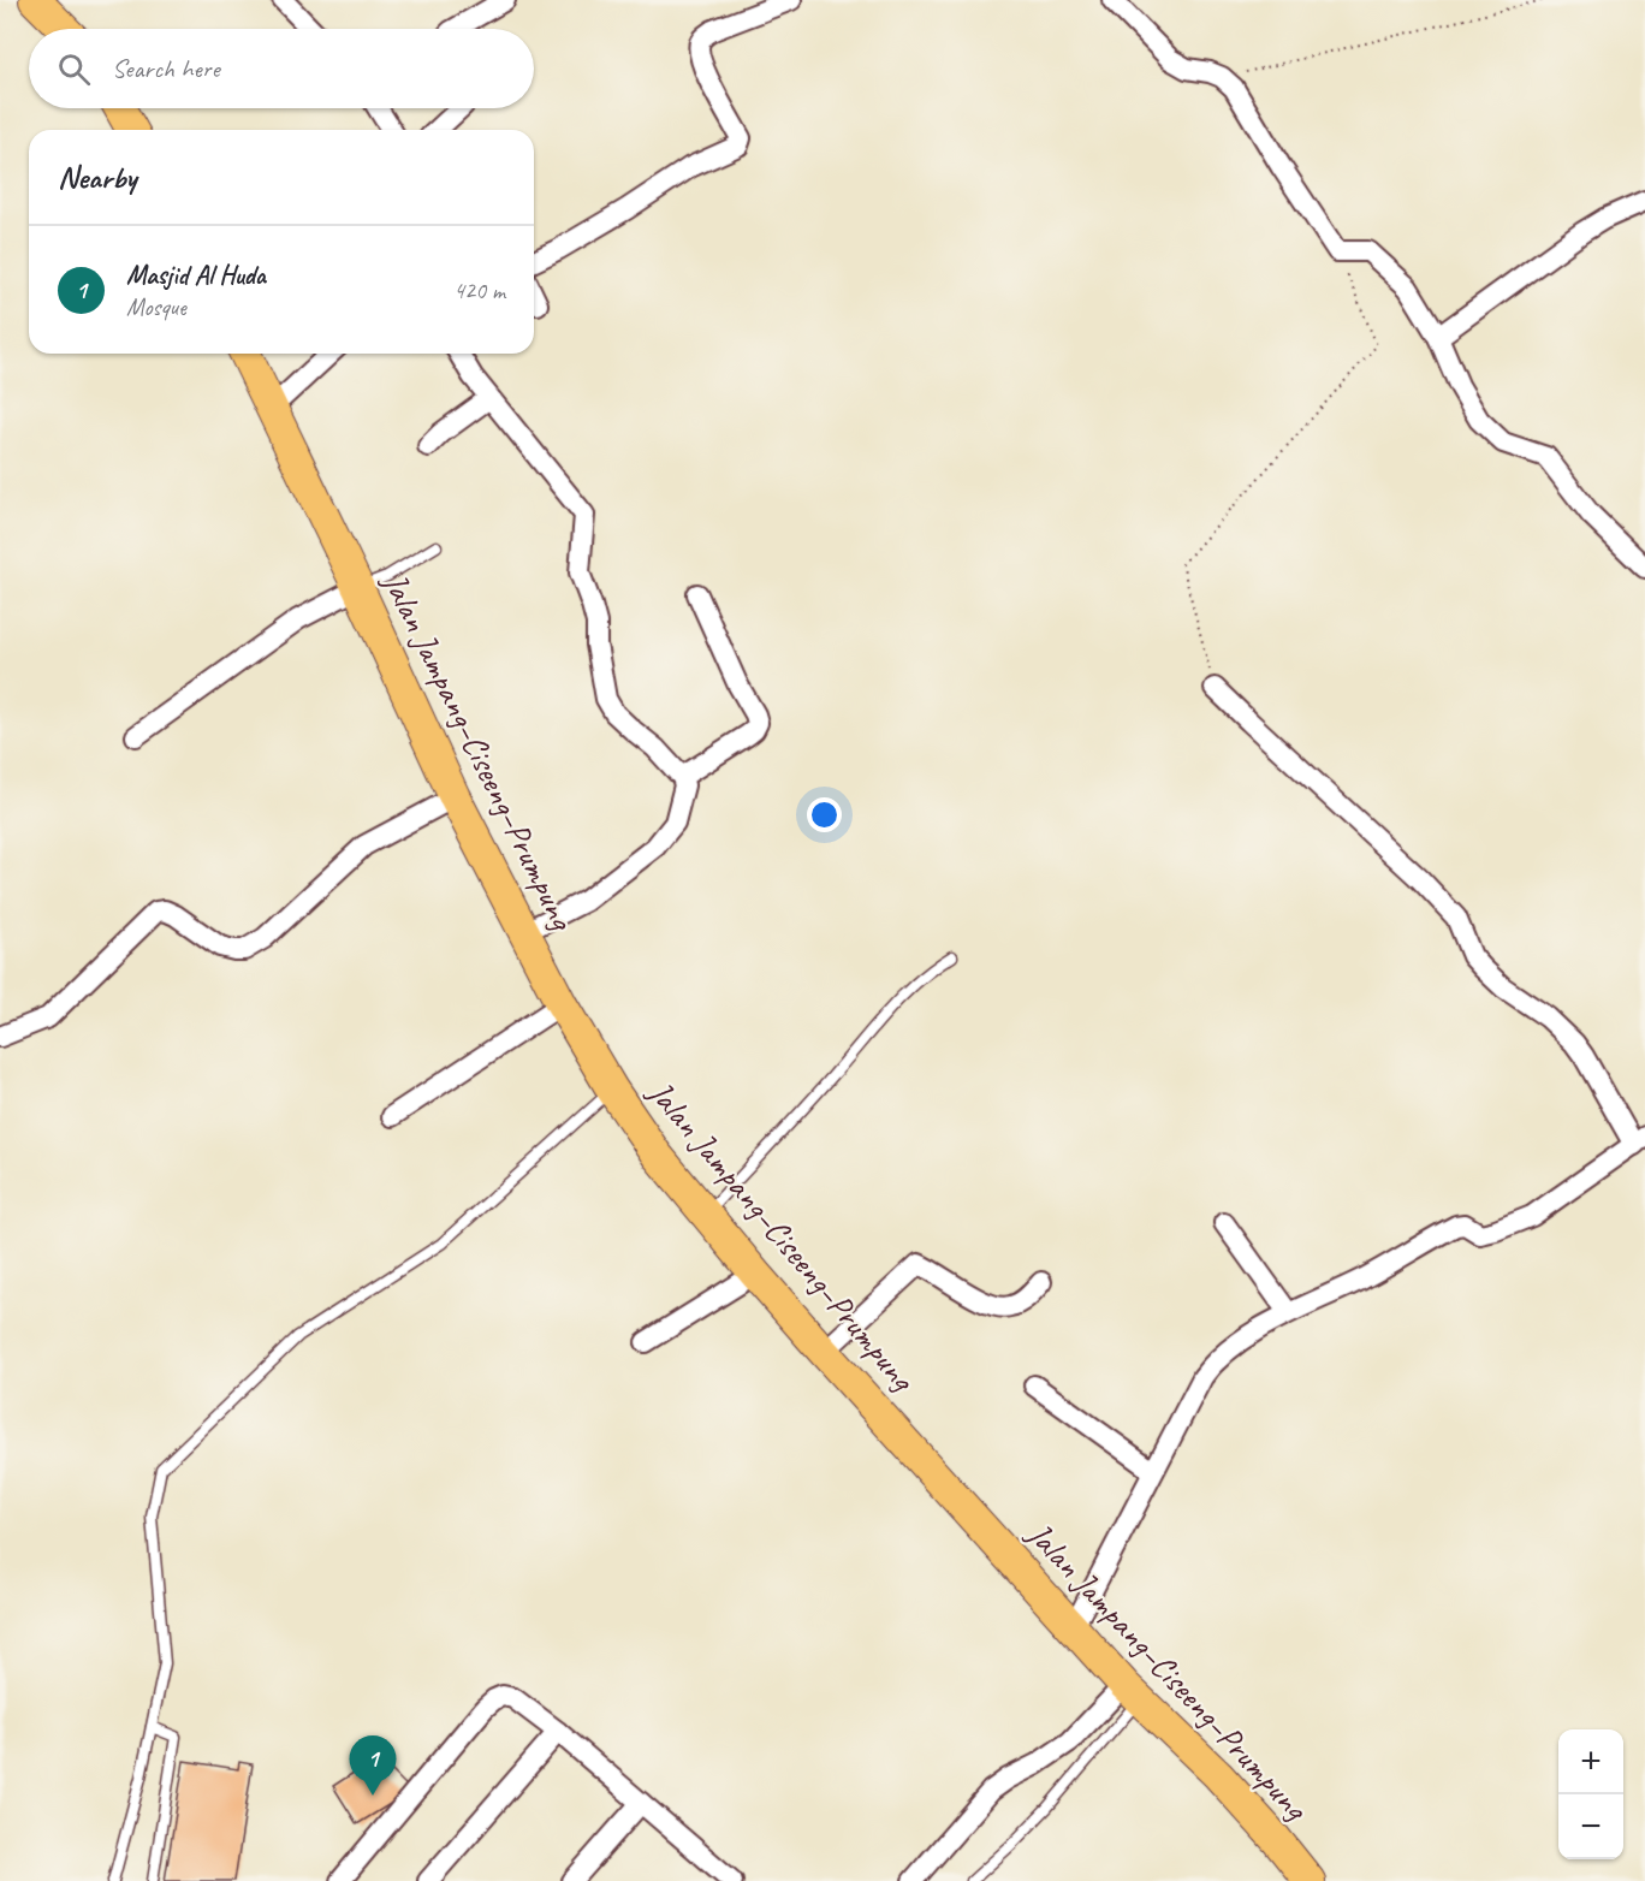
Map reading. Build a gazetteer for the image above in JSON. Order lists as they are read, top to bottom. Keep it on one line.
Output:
{"streets":{"main road":["Jalan Jampang–Ciseeng–Prumpung"]},"page":{"search":"Search here","heading":"Nearby","list":[{"mark":"1","name":"Masjid Al Huda","note":"Mosque","value":"420 m"}],"map_buttons":["+","−"],"pins":"1"}}
